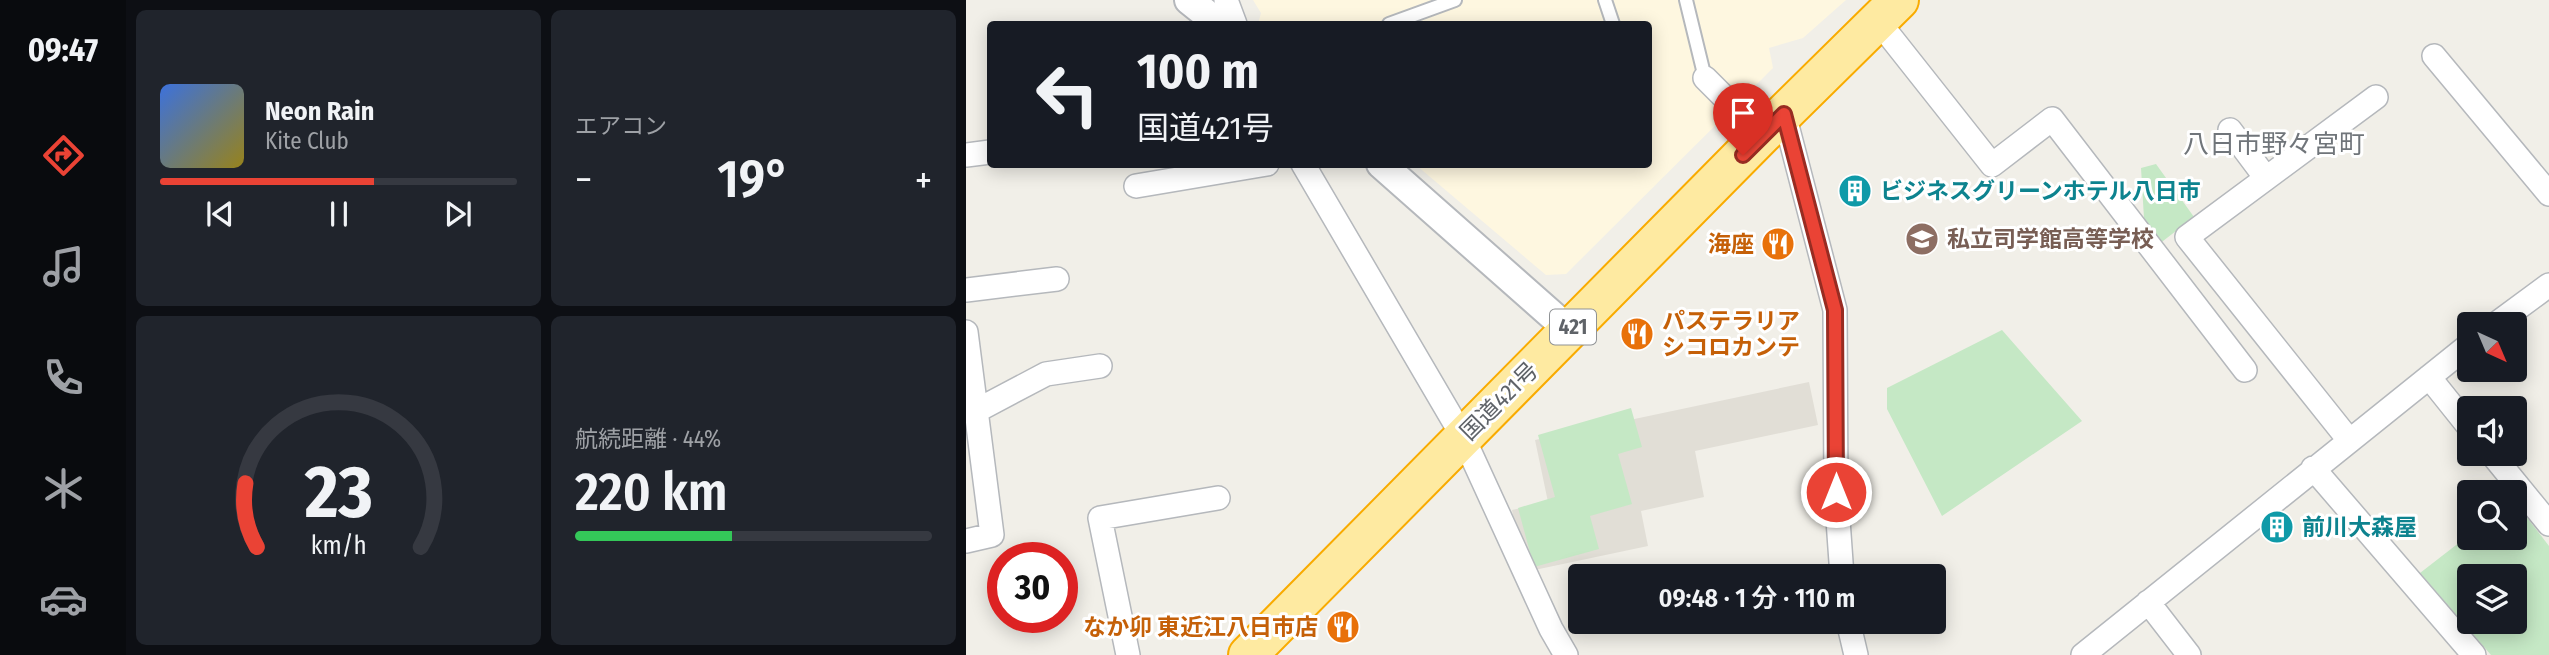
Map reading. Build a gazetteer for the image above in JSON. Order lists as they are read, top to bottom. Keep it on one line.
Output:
{"streets":{"highway":["421","国道421号"]},"districts":["八日市野々宮町"],"places":{"building":["ビジネスグリーンホテル八日市","前川大森屋"],"school or university":["私立司学館高等学校"],"restaurant":["海座","パステラリア シコロカンテ","なか卯 東近江八日市店"]},"north":"bottom right","page":{"tabs":"09:47","tile":["エアコン",["航続距離 · 44%","220 km"]],"turn":["100 m","国道421号"],"song":["Neon Rain","Kite Club"],"heat":["−","19°","+"],"limit":"30","trip":"09:48 · 1 分 · 110 m","gauge":["23","km/h"]}}
